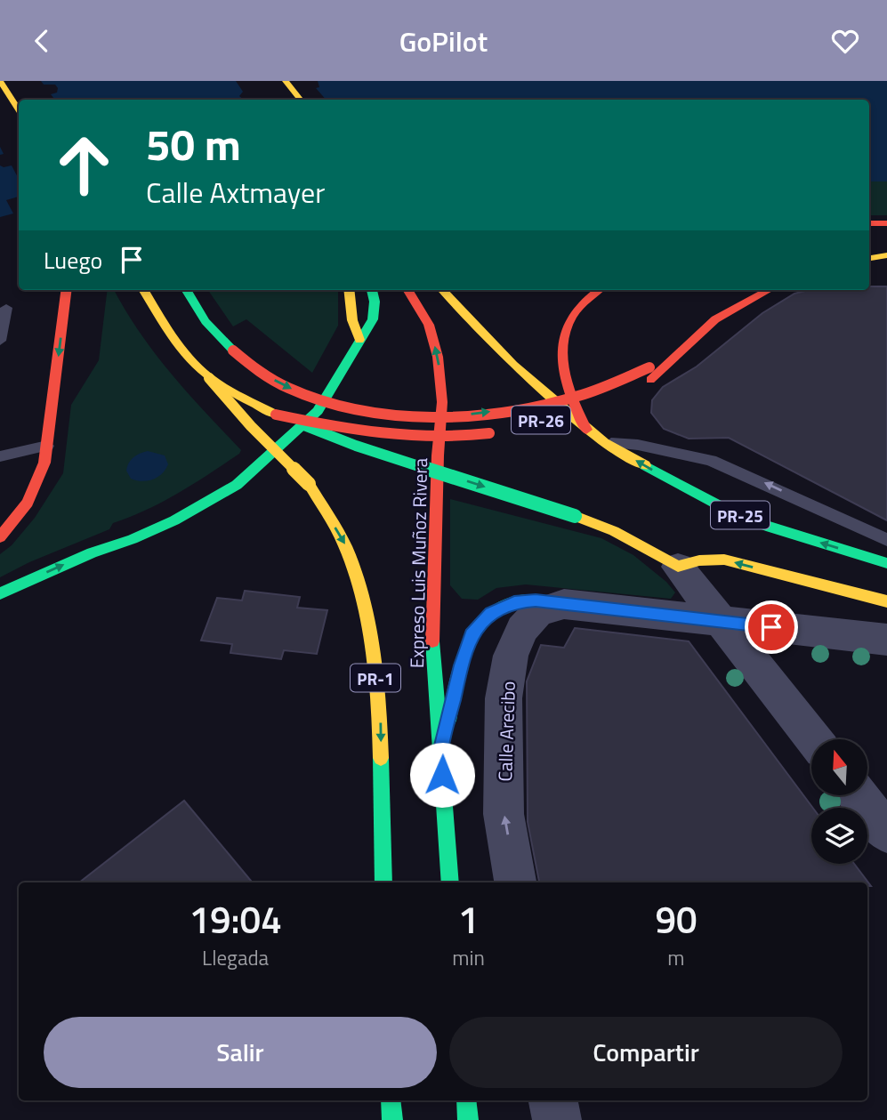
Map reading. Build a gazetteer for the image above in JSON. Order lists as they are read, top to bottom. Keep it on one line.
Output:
{"streets":{"main road":["PR-26","PR-25","Expreso Luis Muñoz Rivera","PR-1"],"street":["Calle Arecibo"]},"crossings":[["PR-26","PR-1"]],"one_way":["Calle Arecibo"],"north":"top","page":{"header":"GoPilot","turn":["50 m","Calle Axtmayer"],"then":"Luego","eta":["19:04","Llegada","1","min","90","m"],"buttons":["Salir","Compartir"]}}
